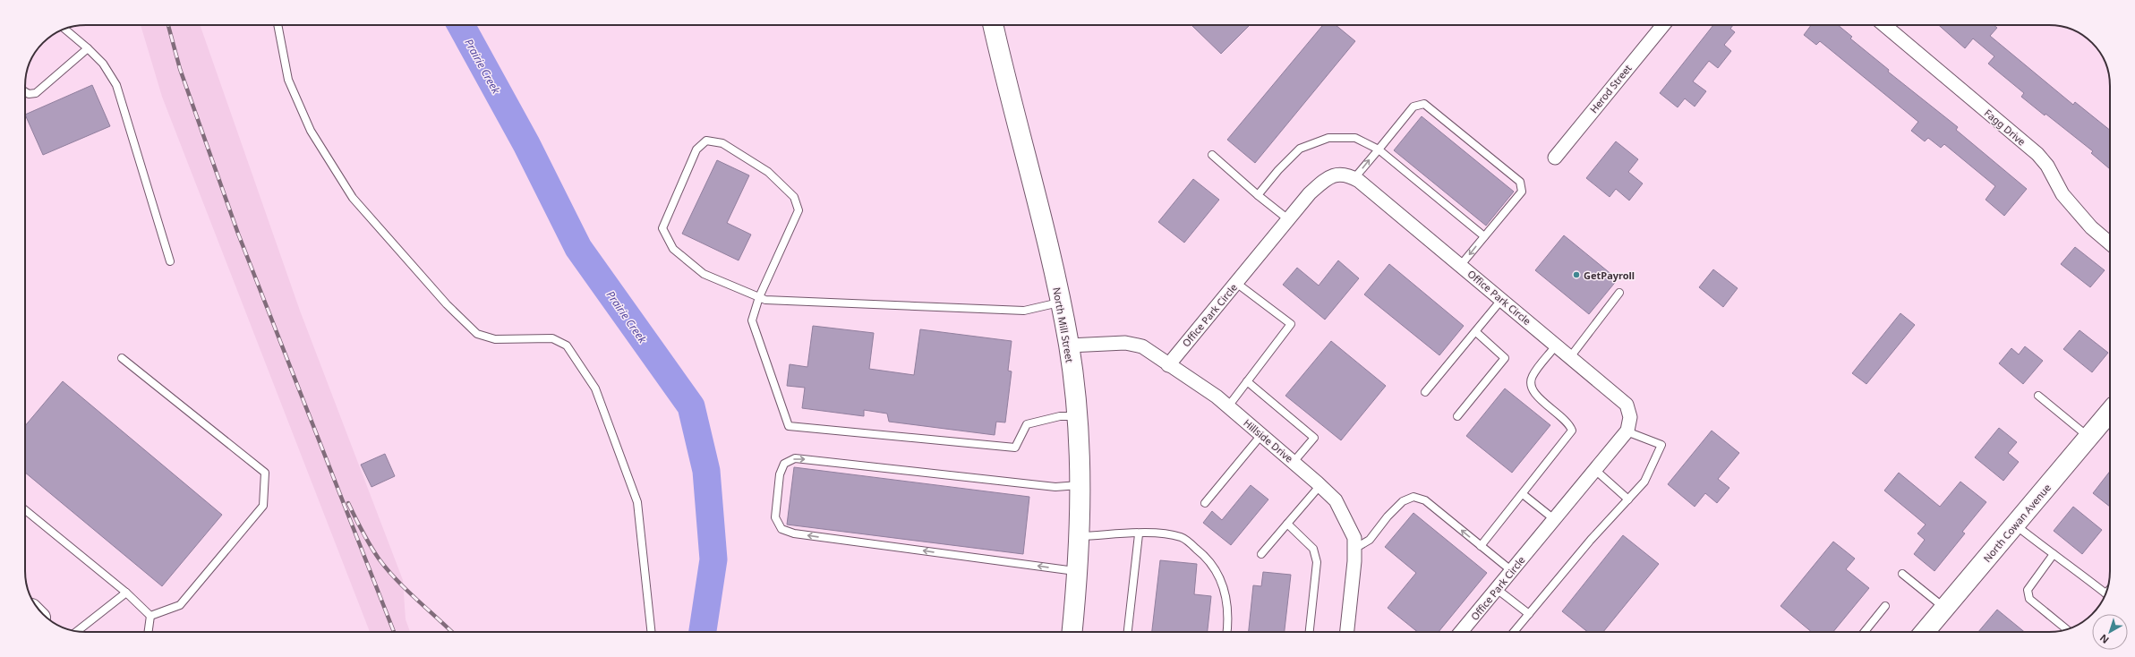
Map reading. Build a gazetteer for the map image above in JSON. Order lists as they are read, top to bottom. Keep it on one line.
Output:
{"streets":{"main road":["North Mill Street","North Cowan Avenue"],"street":["Herod Street","Fagg Drive","Office Park Circle","Hillside Drive"]},"crossings":[["Office Park Circle","Hillside Drive"],["North Mill Street","Hillside Drive"]],"water":["Prairie Creek"],"places":["GetPayroll"],"north":"bottom left"}
